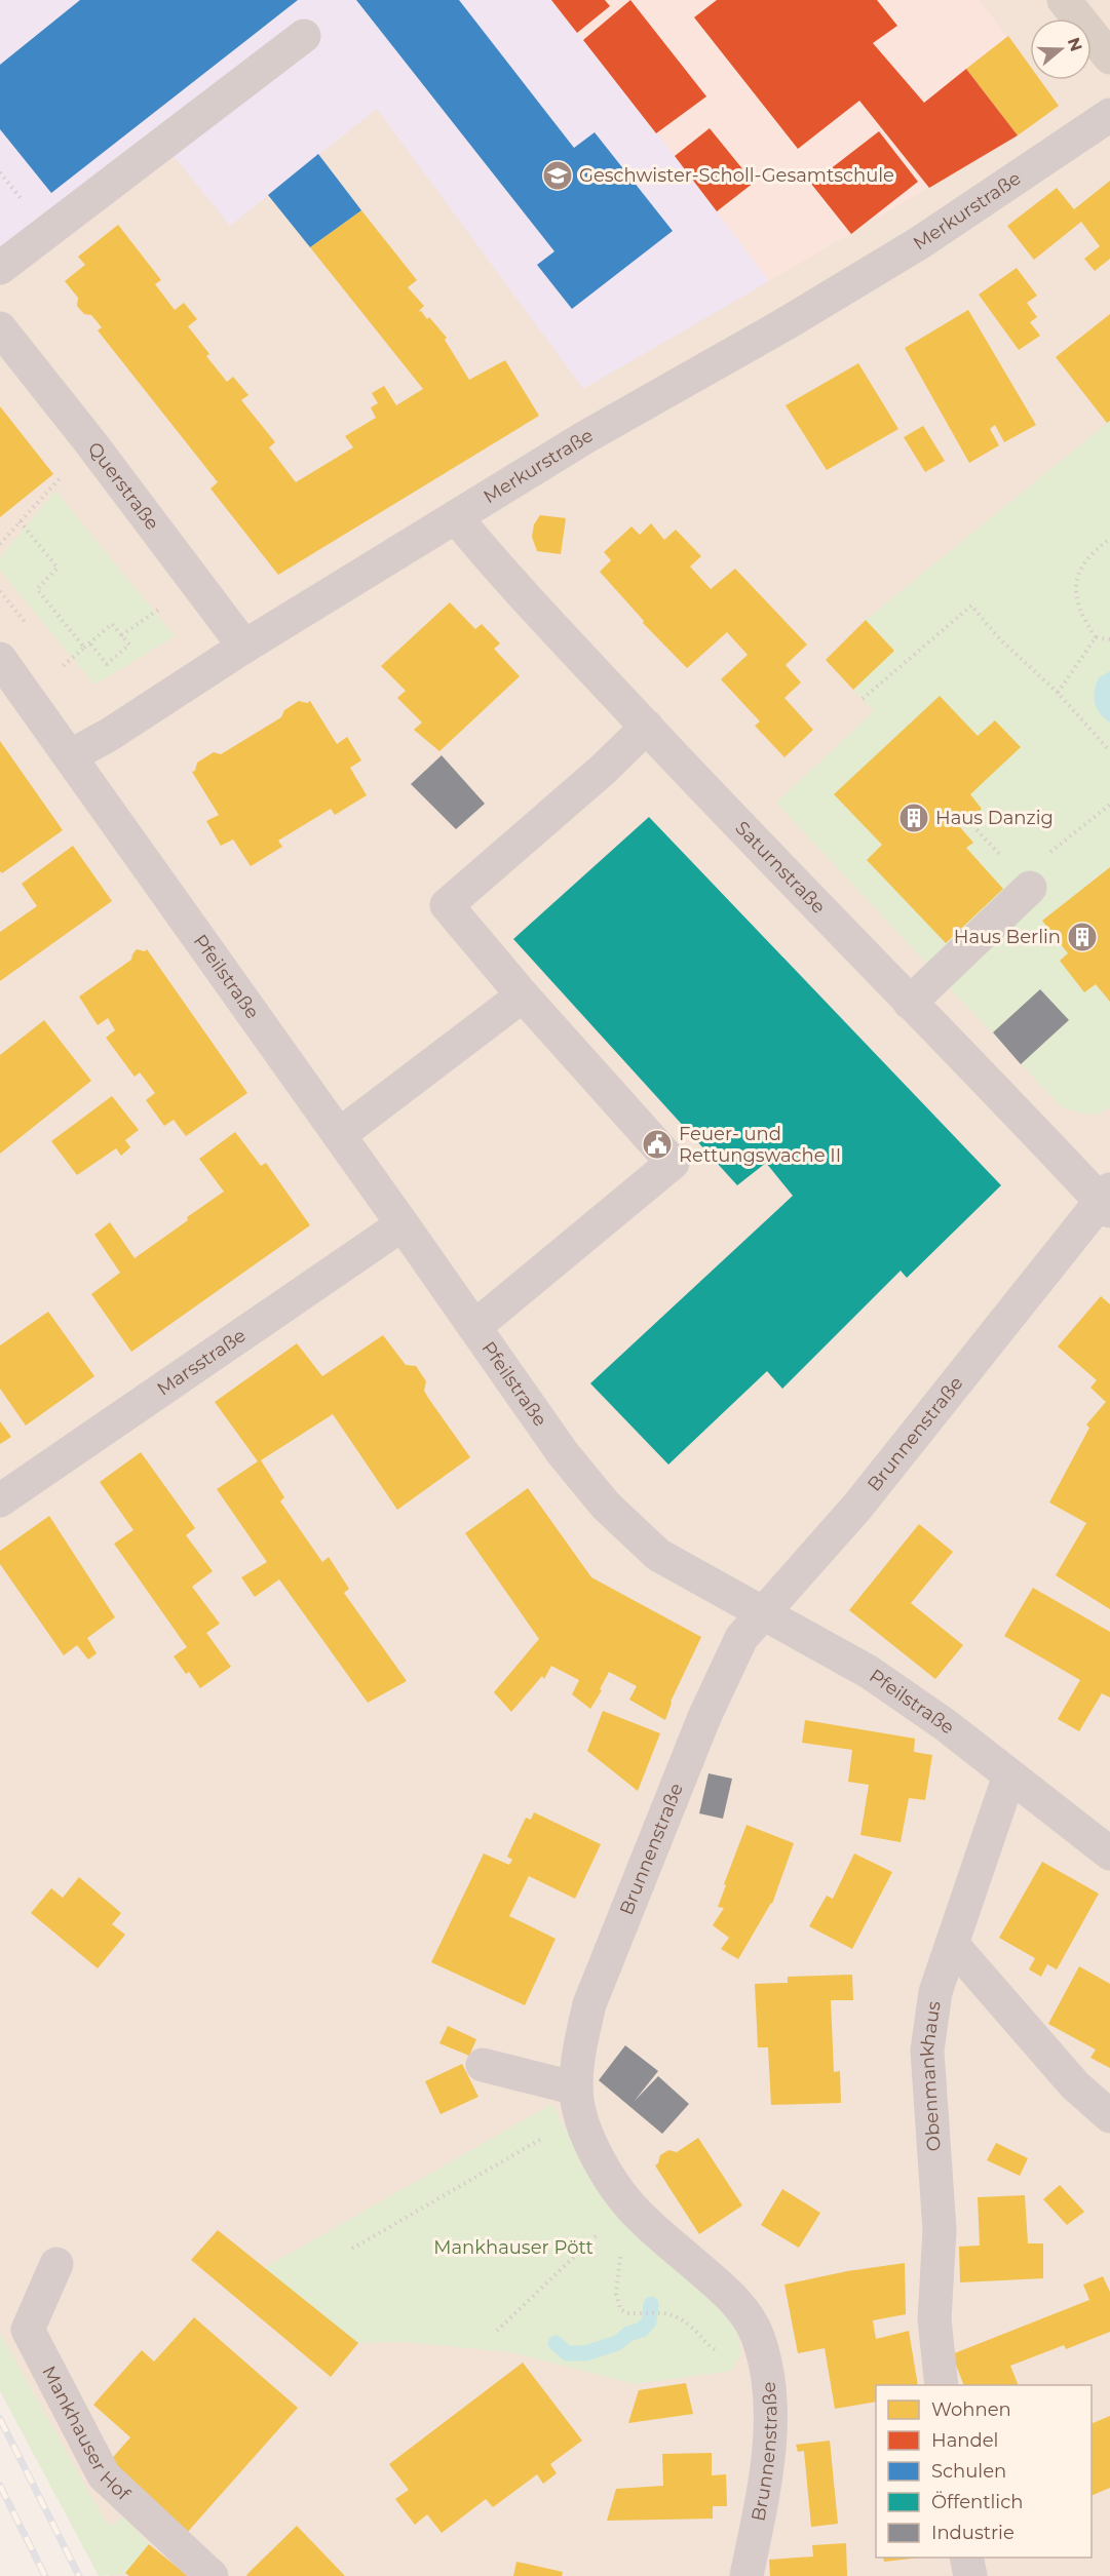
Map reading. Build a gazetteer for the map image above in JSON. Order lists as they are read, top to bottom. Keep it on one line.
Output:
{"streets":{"street":["Merkurstraße","Querstraße","Saturnstraße","Pfeilstraße","Marsstraße","Brunnenstraße","Obenmankhaus","Mankhauser Hof"]},"crossings":[["Merkurstraße","Querstraße"],["Merkurstraße","Saturnstraße"],["Merkurstraße","Pfeilstraße"],["Saturnstraße","Brunnenstraße"],["Pfeilstraße","Marsstraße"],["Pfeilstraße","Brunnenstraße"],["Pfeilstraße","Obenmankhaus"]],"parks":["Mankhauser Pött"],"places":{"school or university":["Geschwister-Scholl-Gesamtschule"],"building":["Haus Danzig","Haus Berlin"],"public building":["Feuer- und Rettungswache II"]},"legend":["Wohnen","Handel","Schulen","Öffentlich","Industrie"],"north":"right"}
